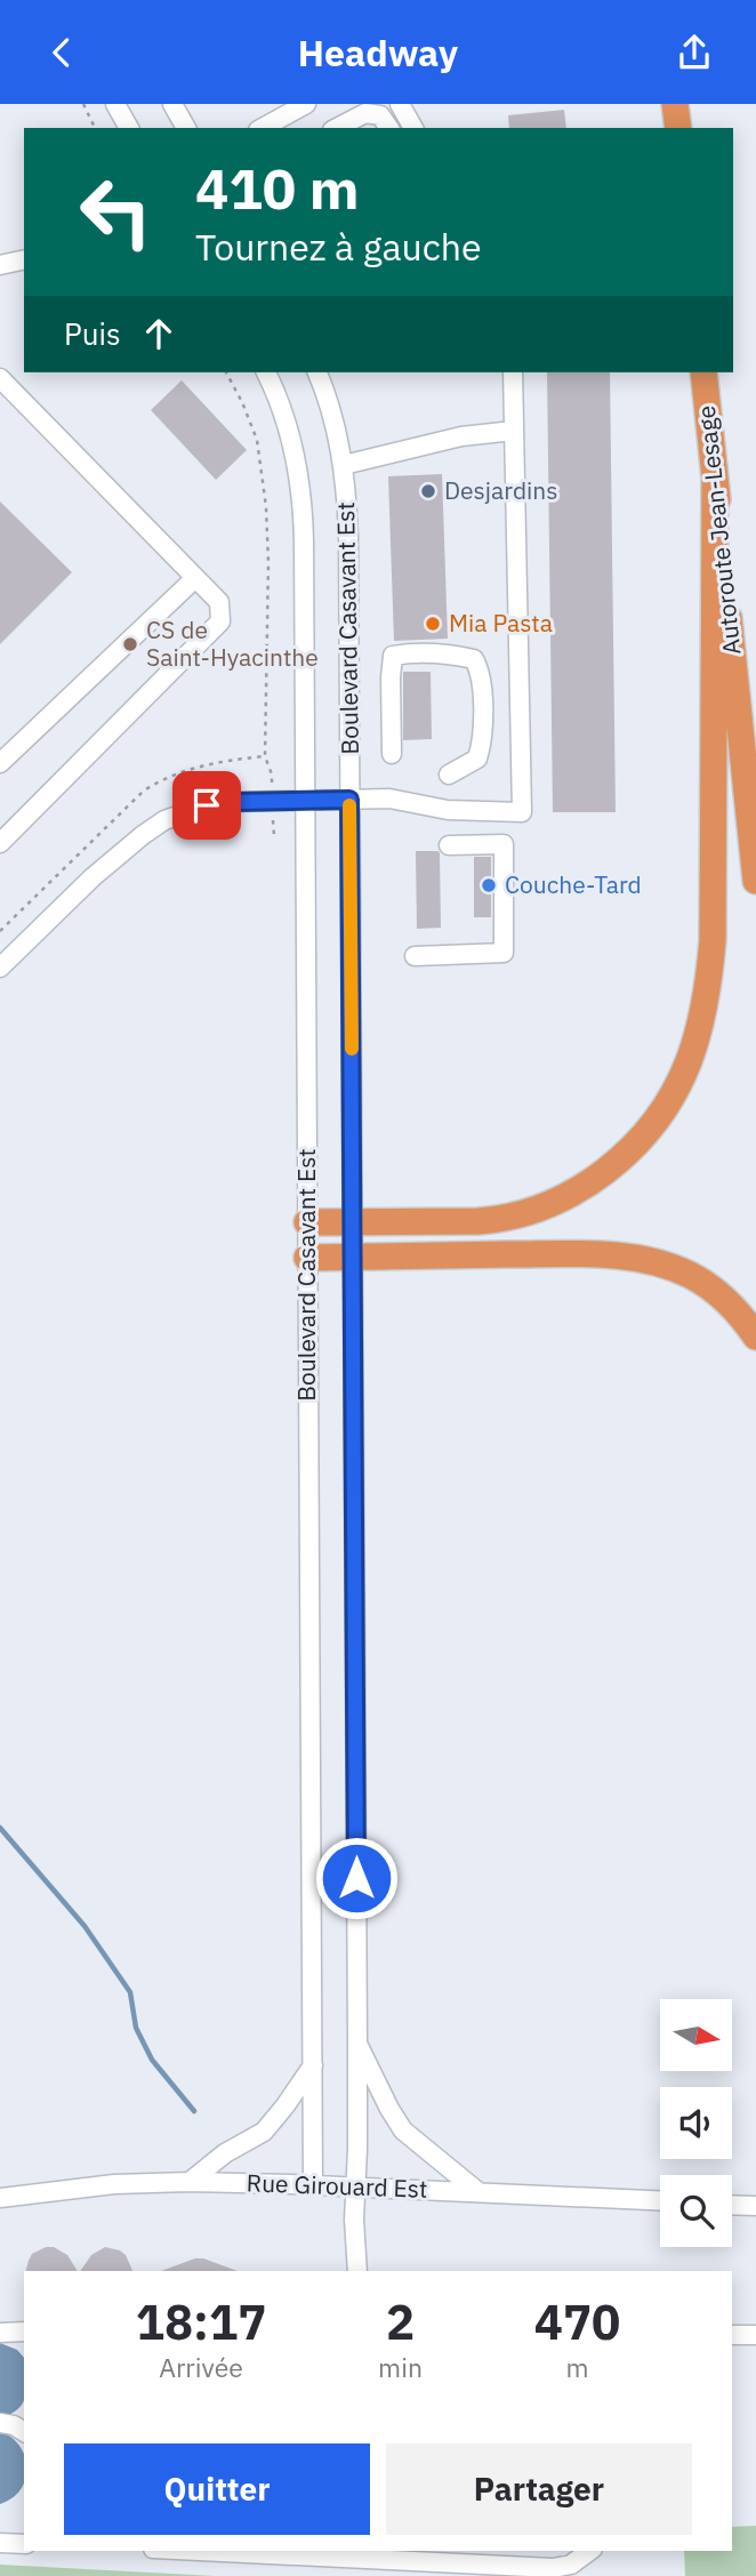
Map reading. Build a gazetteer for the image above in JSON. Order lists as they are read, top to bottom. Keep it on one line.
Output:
{"streets":{"highway":["Autoroute Jean-Lesage"],"street":["Boulevard Casavant Est","Rue Girouard Est"]},"crossings":[["Boulevard Casavant Est","Rue Girouard Est"]],"places":["Desjardins","Mia Pasta","CS de Saint-Hyacinthe","Couche-Tard"],"north":"right","page":{"header":"Headway","turn":["410 m","Tournez à gauche"],"then":"Puis","eta":["18:17","Arrivée","2","min","470","m"],"buttons":["Quitter","Partager"]}}
